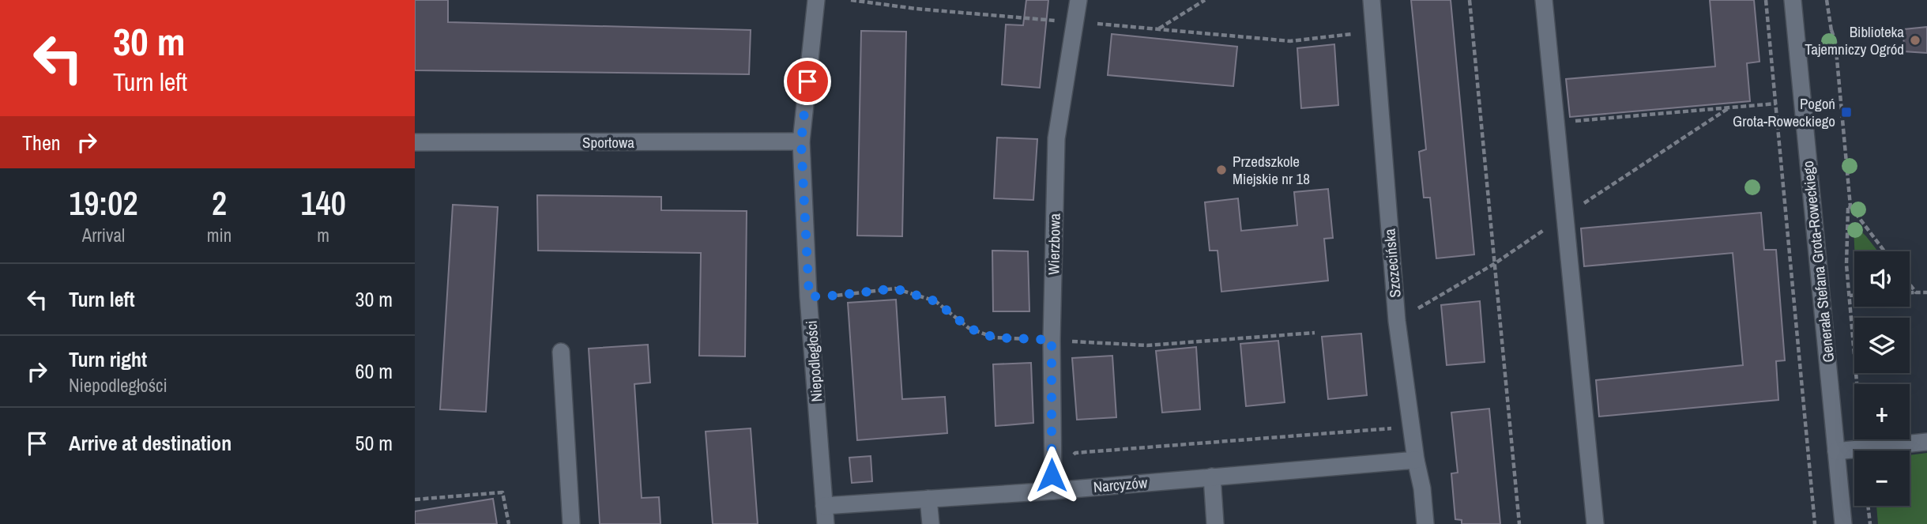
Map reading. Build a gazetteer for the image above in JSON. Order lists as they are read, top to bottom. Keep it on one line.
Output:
{"streets":{"street":["Sportowa","Wierzbowa","Generała Stefana Grota-Roweckiego","Szczecińska","Niepodległości","Narcyzów"]},"crossings":[["Sportowa","Niepodległości"],["Wierzbowa","Narcyzów"],["Szczecińska","Narcyzów"],["Niepodległości","Narcyzów"]],"places":{"other":["Biblioteka Tajemniczy Ogród","Przedszkole Miejskie nr 18"],"transit":["Pogoń Grota-Roweckiego"]},"page":{"turn":["30 m","Turn left"],"then":"Then","eta":["19:02","Arrival","2","min","140","m"],"map_buttons":["+","−"],"list":[{"name":"Turn left","value":"30 m"},{"name":"Turn right","note":"Niepodległości","value":"60 m"},{"name":"Arrive at destination","value":"50 m"}]}}
